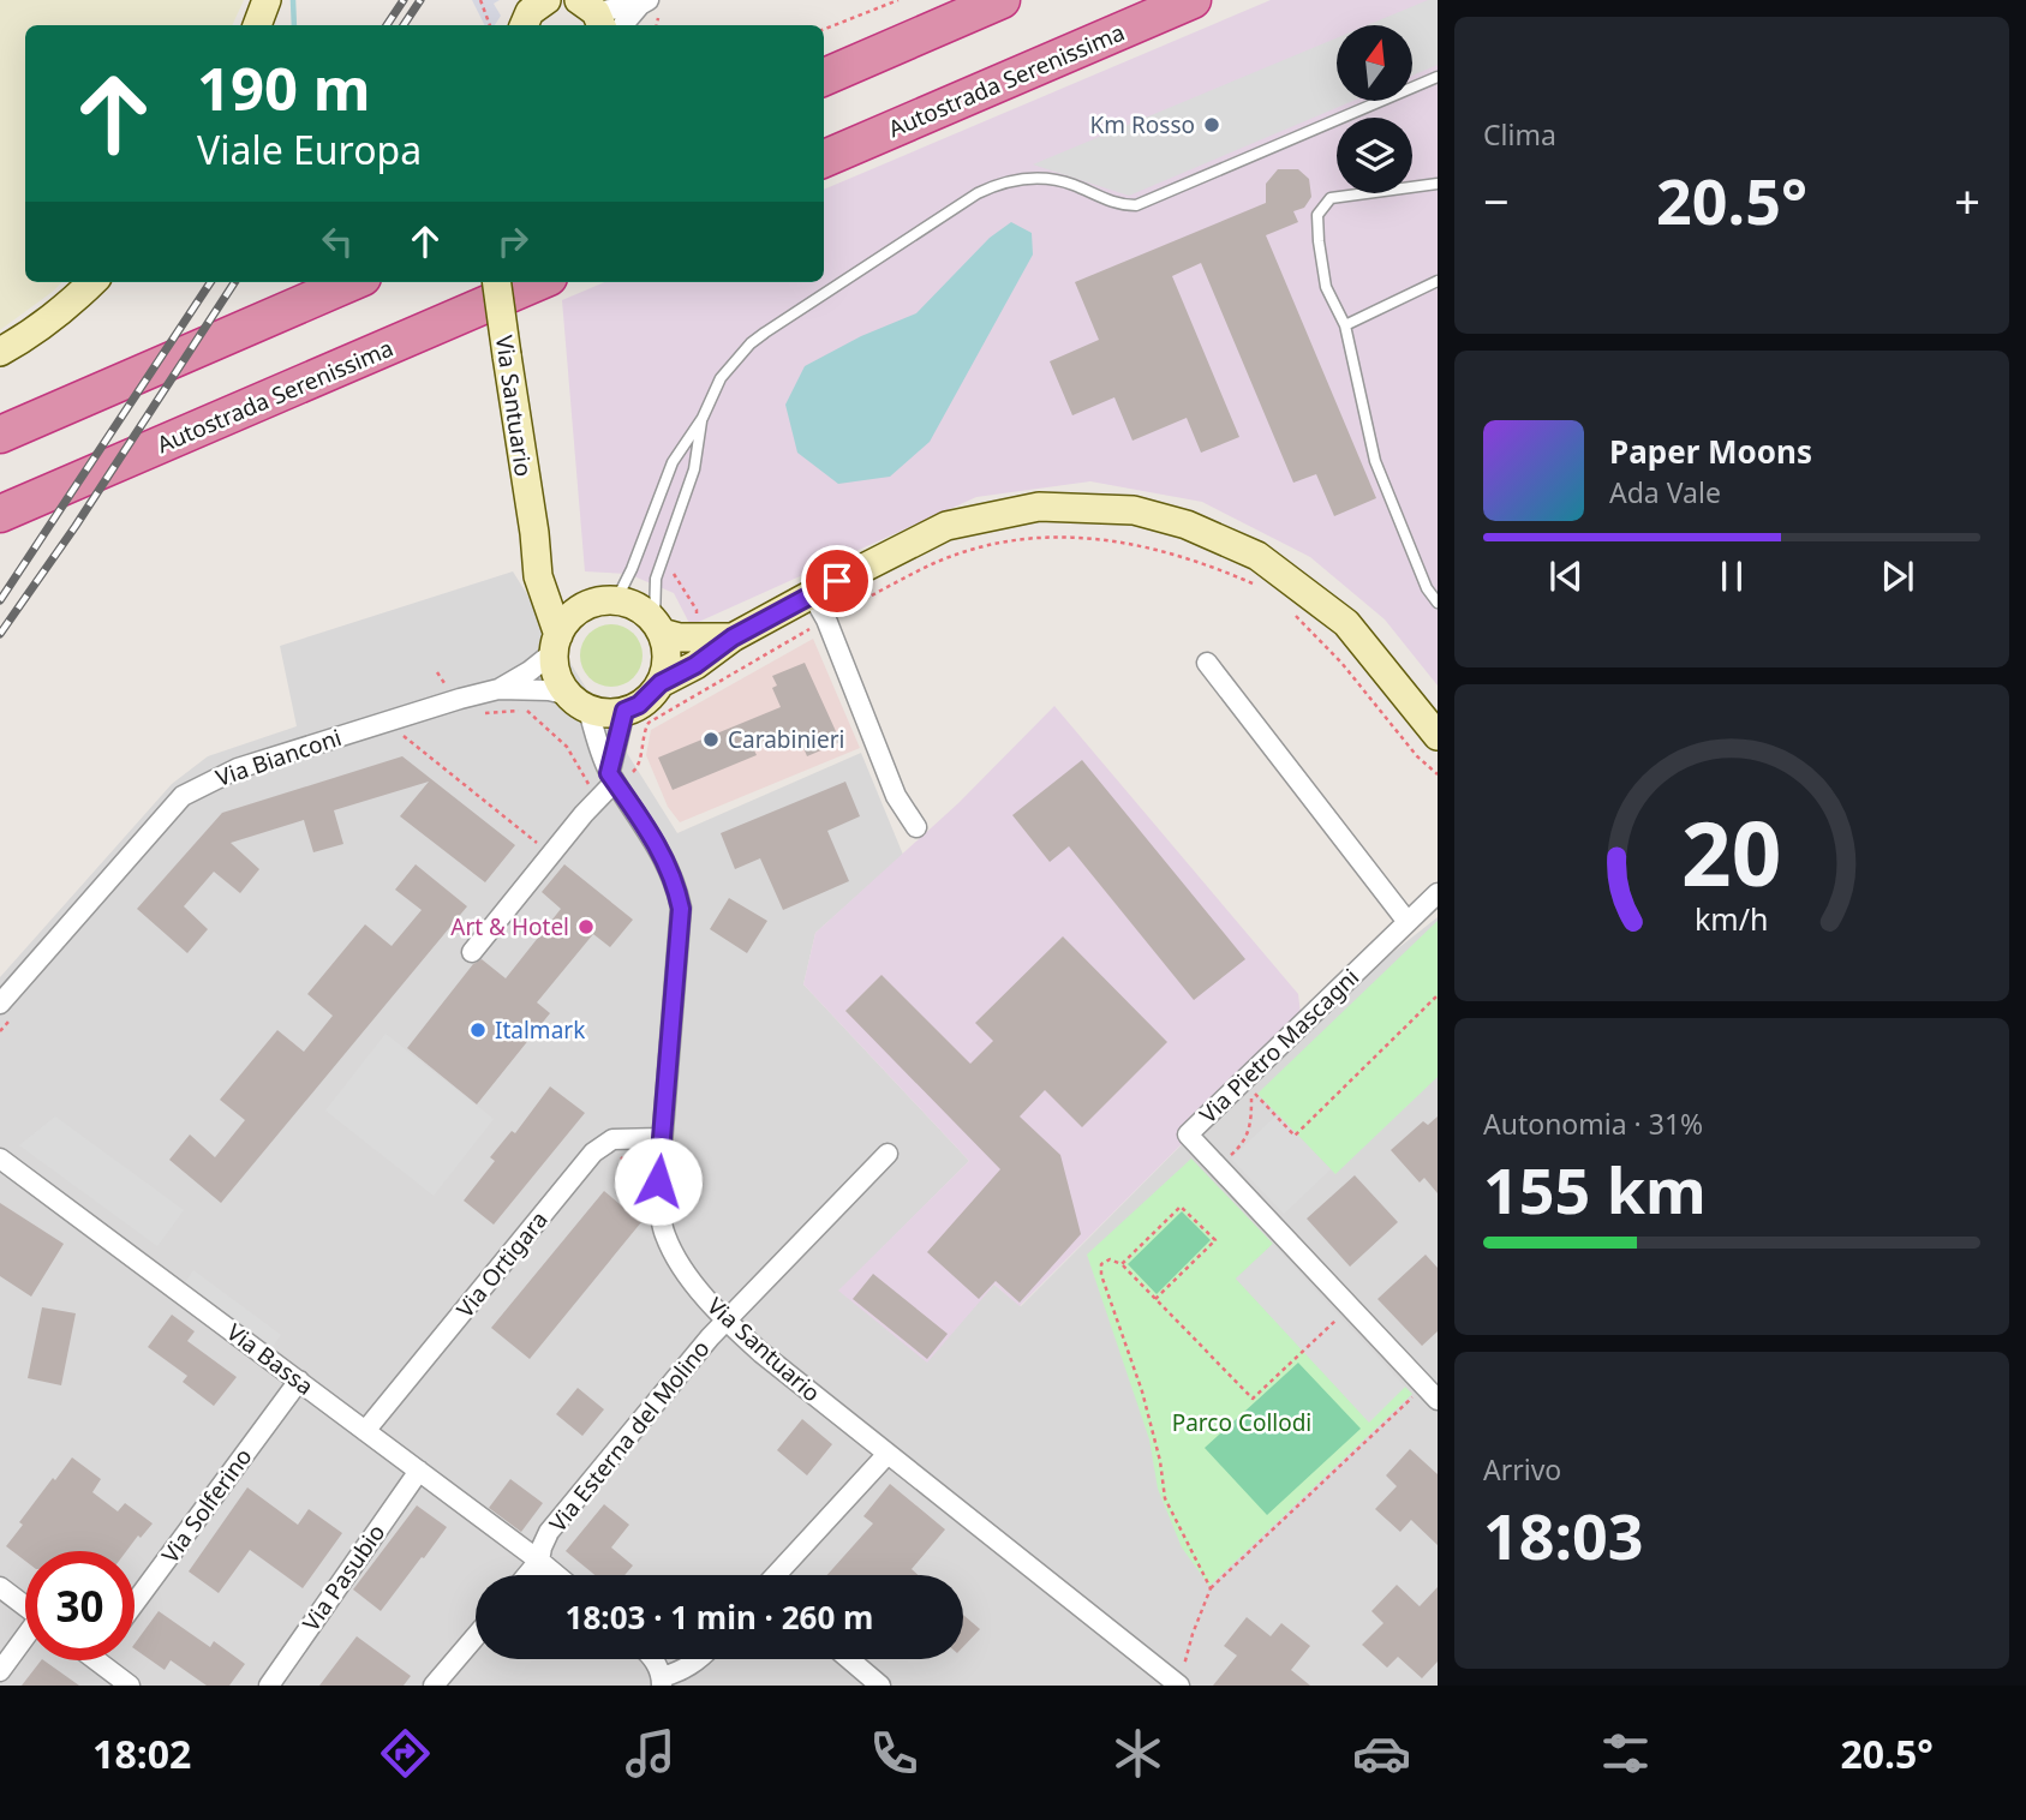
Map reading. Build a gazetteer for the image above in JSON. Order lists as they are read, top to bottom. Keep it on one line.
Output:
{"streets":{"highway":["Autostrada Serenissima"],"street":["Via Santuario","Via Bianconi","Via Pietro Mascagni","Via Ortigara","Via Bassa","Via Esterna del Molino","Via Solferino","Via Pasubio"]},"crossings":[["Via Santuario","Via Bianconi"],["Via Santuario","Via Ortigara"],["Via Santuario","Via Esterna del Molino"],["Via Ortigara","Via Bassa"],["Via Bassa","Via Esterna del Molino"],["Via Bassa","Via Solferino"],["Via Bassa","Via Pasubio"]],"parks":["Parco Collodi"],"places":["Km Rosso","Carabinieri","Art & Hotel","Italmark"],"north":"top","page":{"tile":["Clima",["Autonomia · 31%","155 km"],["Arrivo","18:03"]],"turn":["190 m","Viale Europa"],"heat":["−","20.5°","+"],"song":["Paper Moons","Ada Vale"],"limit":"30","trip":"18:03 · 1 min · 260 m","tabs":["18:02","20.5°"],"gauge":["20","km/h"]}}
